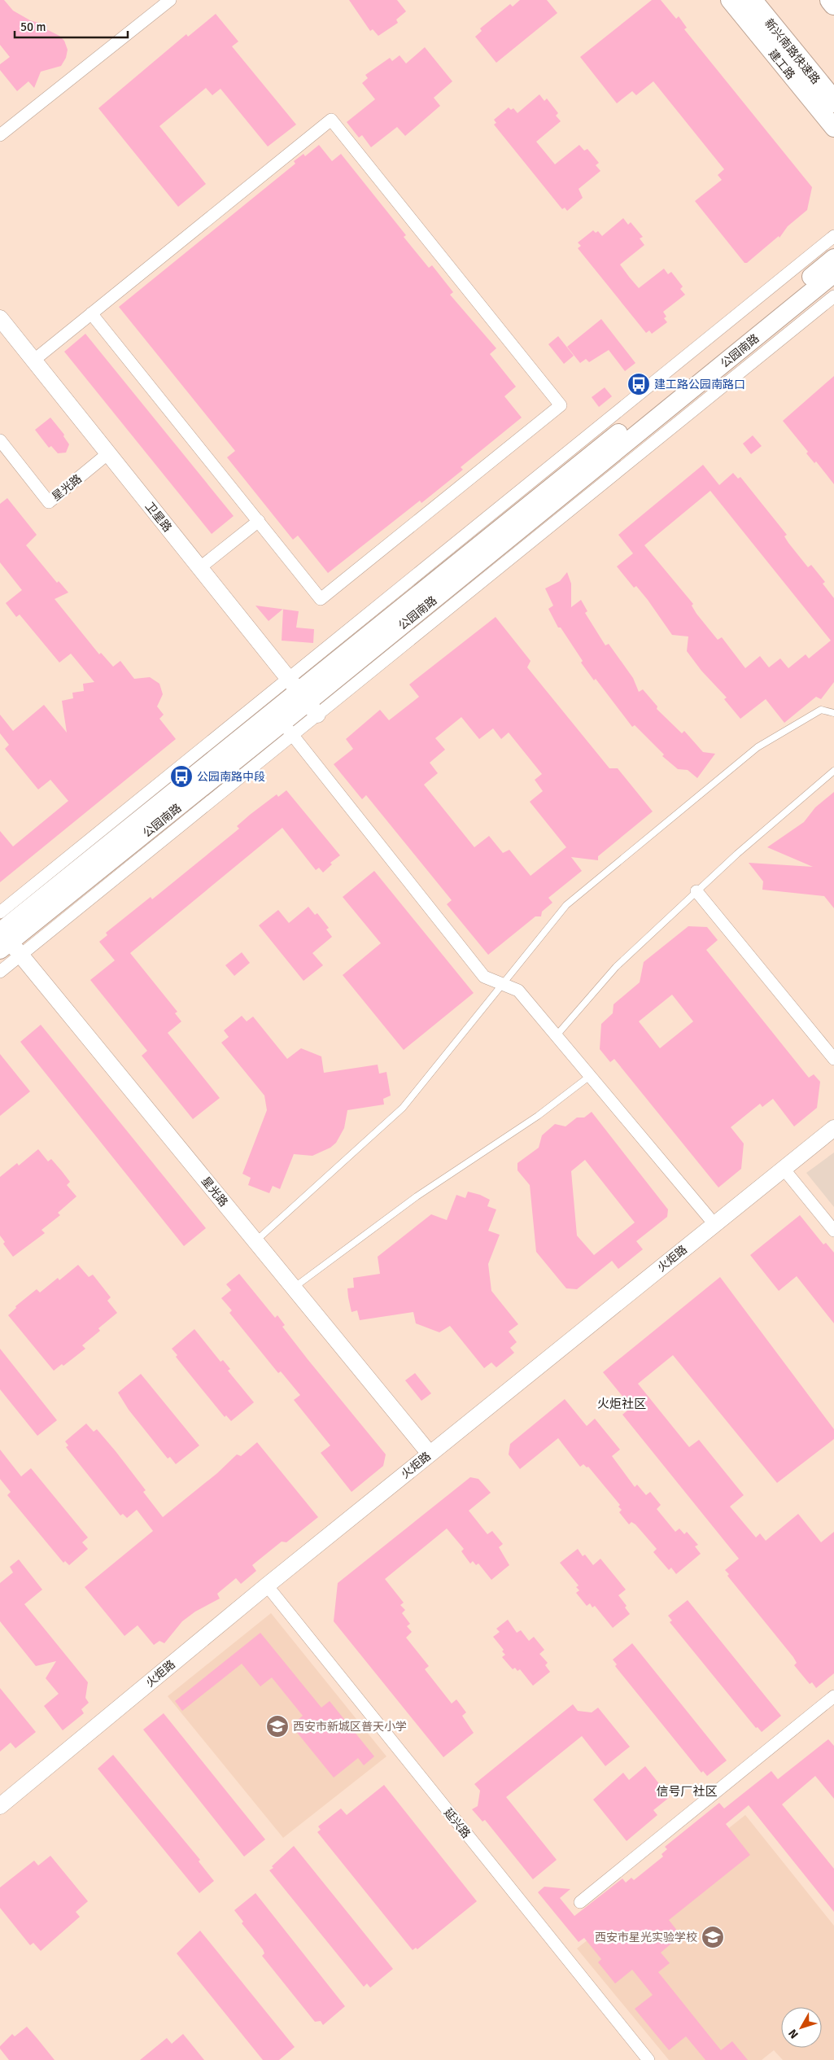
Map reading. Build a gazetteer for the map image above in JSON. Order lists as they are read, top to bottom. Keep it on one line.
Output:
{"streets":{"highway":["新兴南路快速路"],"main road":["建工路","公园南路"],"street":["星光路","卫星路","火炬路","延兴路"]},"crossings":[["公园南路","星光路"],["公园南路","卫星路"],["星光路","卫星路"],["星光路","火炬路"],["火炬路","延兴路"]],"districts":["火炬社区","信号厂社区"],"places":{"bus stop":["建工路公园南路口","公园南路中段"],"school or university":["西安市新城区普天小学","西安市星光实验学校"]},"scale_bar":"50 m","north":"bottom left"}
